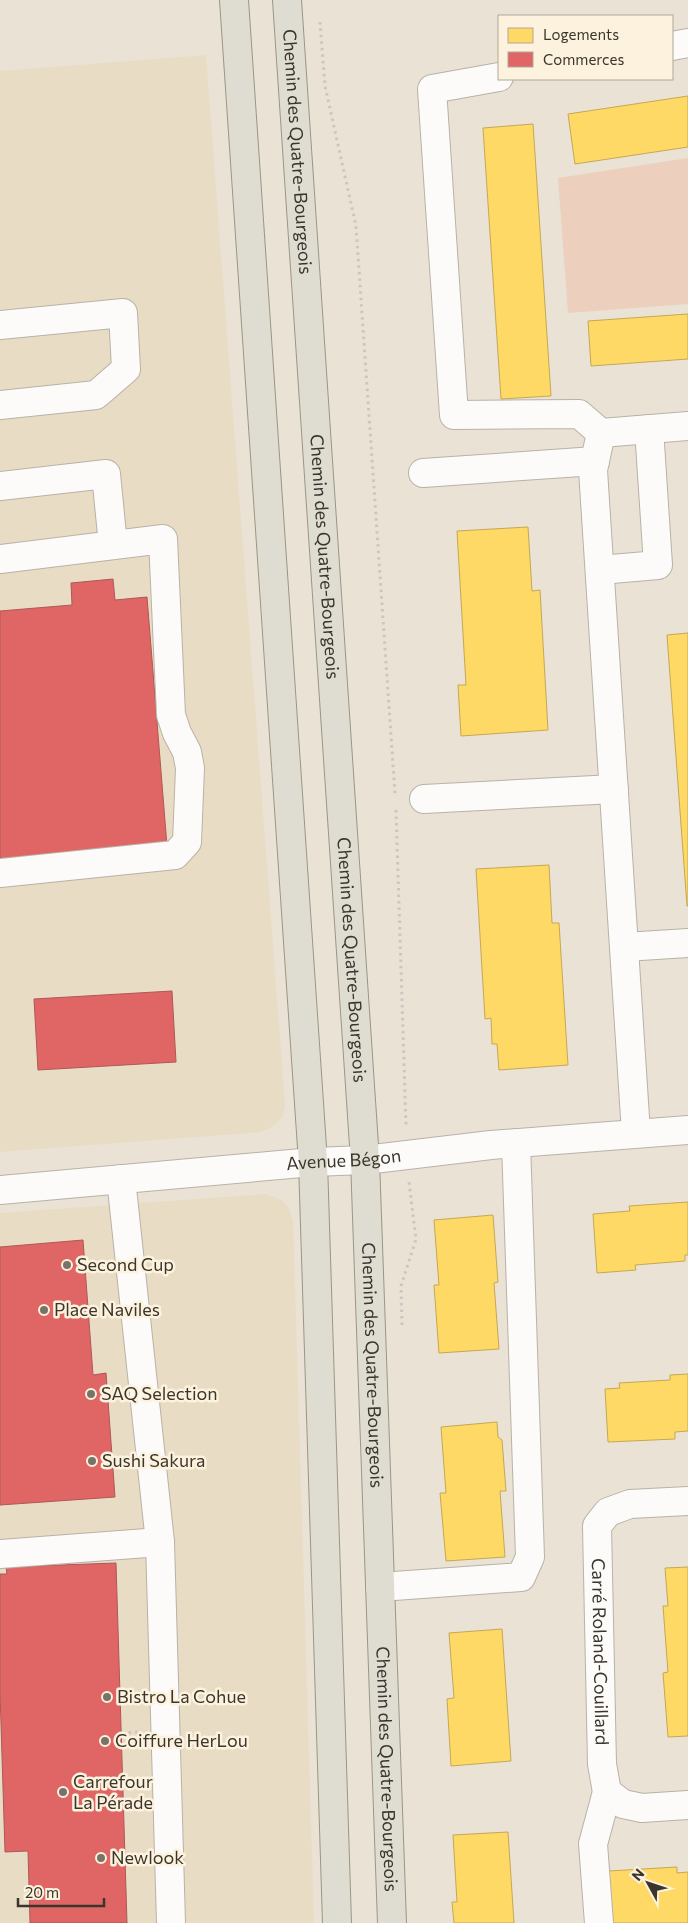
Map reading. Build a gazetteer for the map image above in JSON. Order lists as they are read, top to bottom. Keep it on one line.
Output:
{"streets":{"main road":["Chemin des Quatre-Bourgeois"],"street":["Avenue Bégon","Carré Roland-Couillard"]},"crossings":[["Chemin des Quatre-Bourgeois","Avenue Bégon"]],"places":["Second Cup","Place Naviles","SAQ Selection","Sushi Sakura","Bistro La Cohue","Coiffure HerLou","Carrefour La Pérade","Newlook"],"legend":["Logements","Commerces"],"scale_bar":"20 m","north":"top left"}
